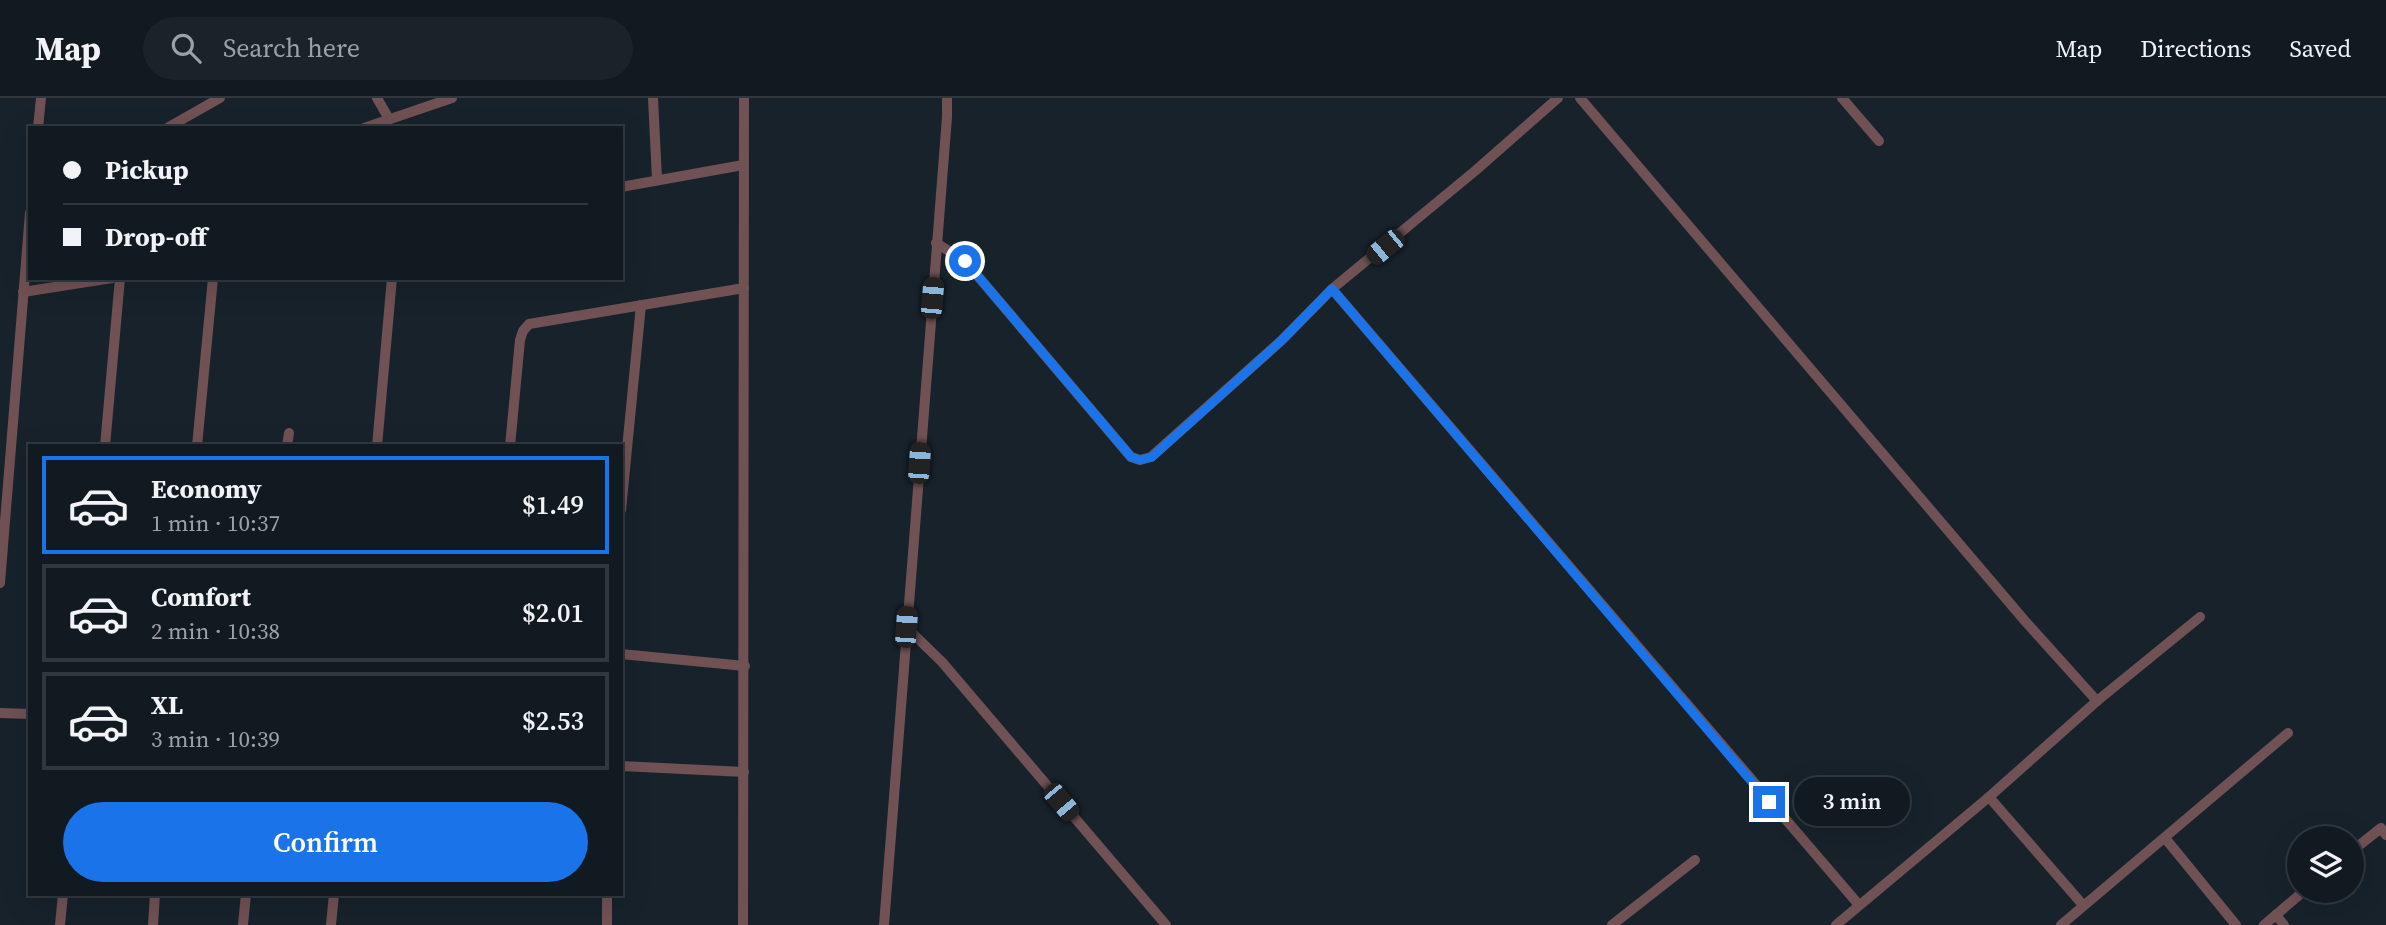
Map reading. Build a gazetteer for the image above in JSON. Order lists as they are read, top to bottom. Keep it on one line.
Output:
{"page":{"header":"Map","search":"Search here","nav":["Map","Directions","Saved"],"banner":["Pickup","Drop-off"],"list":[{"name":"Economy","note":"1 min · 10:37","value":"$1.49"},{"name":"Comfort","note":"2 min · 10:38","value":"$2.01"},{"name":"XL","note":"3 min · 10:39","value":"$2.53"}],"bubble":"3 min","buttons":"Confirm"}}
